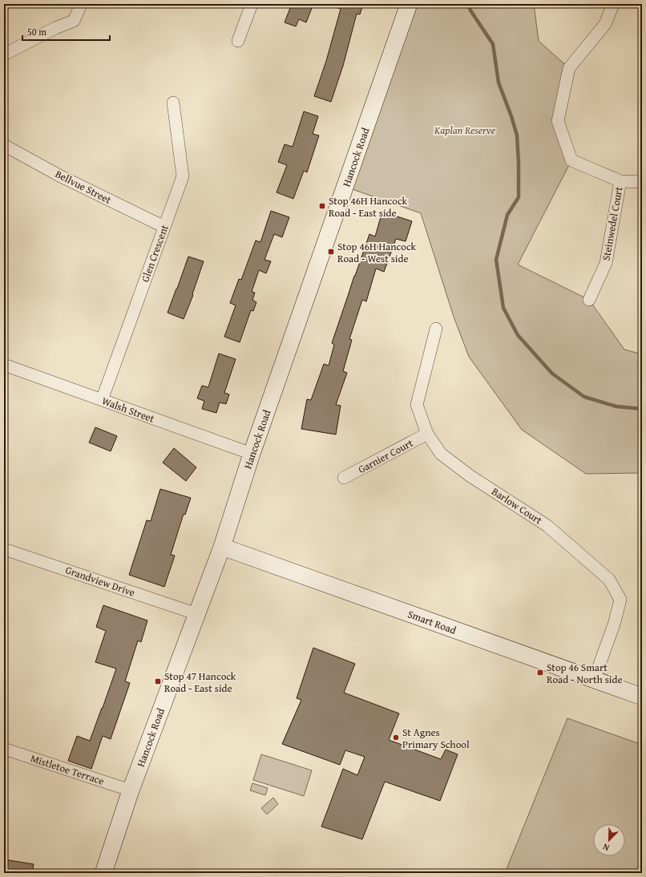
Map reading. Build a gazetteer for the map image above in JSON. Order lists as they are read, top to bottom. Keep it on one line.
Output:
{"streets":{"main road":["Hancock Road","Smart Road"],"street":["Bellvue Street","Steinwedel Court","Glen Crescent","Walsh Street","Garnier Court","Barlow Court","Grandview Drive","Mistletoe Terrace"]},"crossings":[["Hancock Road","Walsh Street"],["Hancock Road","Grandview Drive"],["Hancock Road","Smart Road"],["Hancock Road","Mistletoe Terrace"],["Bellvue Street","Glen Crescent"],["Glen Crescent","Walsh Street"],["Garnier Court","Barlow Court"],["Barlow Court","Smart Road"]],"parks":["Kaplan Reserve"],"places":{"transit":["Stop 46H Hancock Road - East side","Stop 46H Hancock Road - West side","Stop 46 Smart Road - North side","Stop 47 Hancock Road - East side"],"other":["St Agnes Primary School"]},"scale_bar":"50 m","north":"bottom left"}
